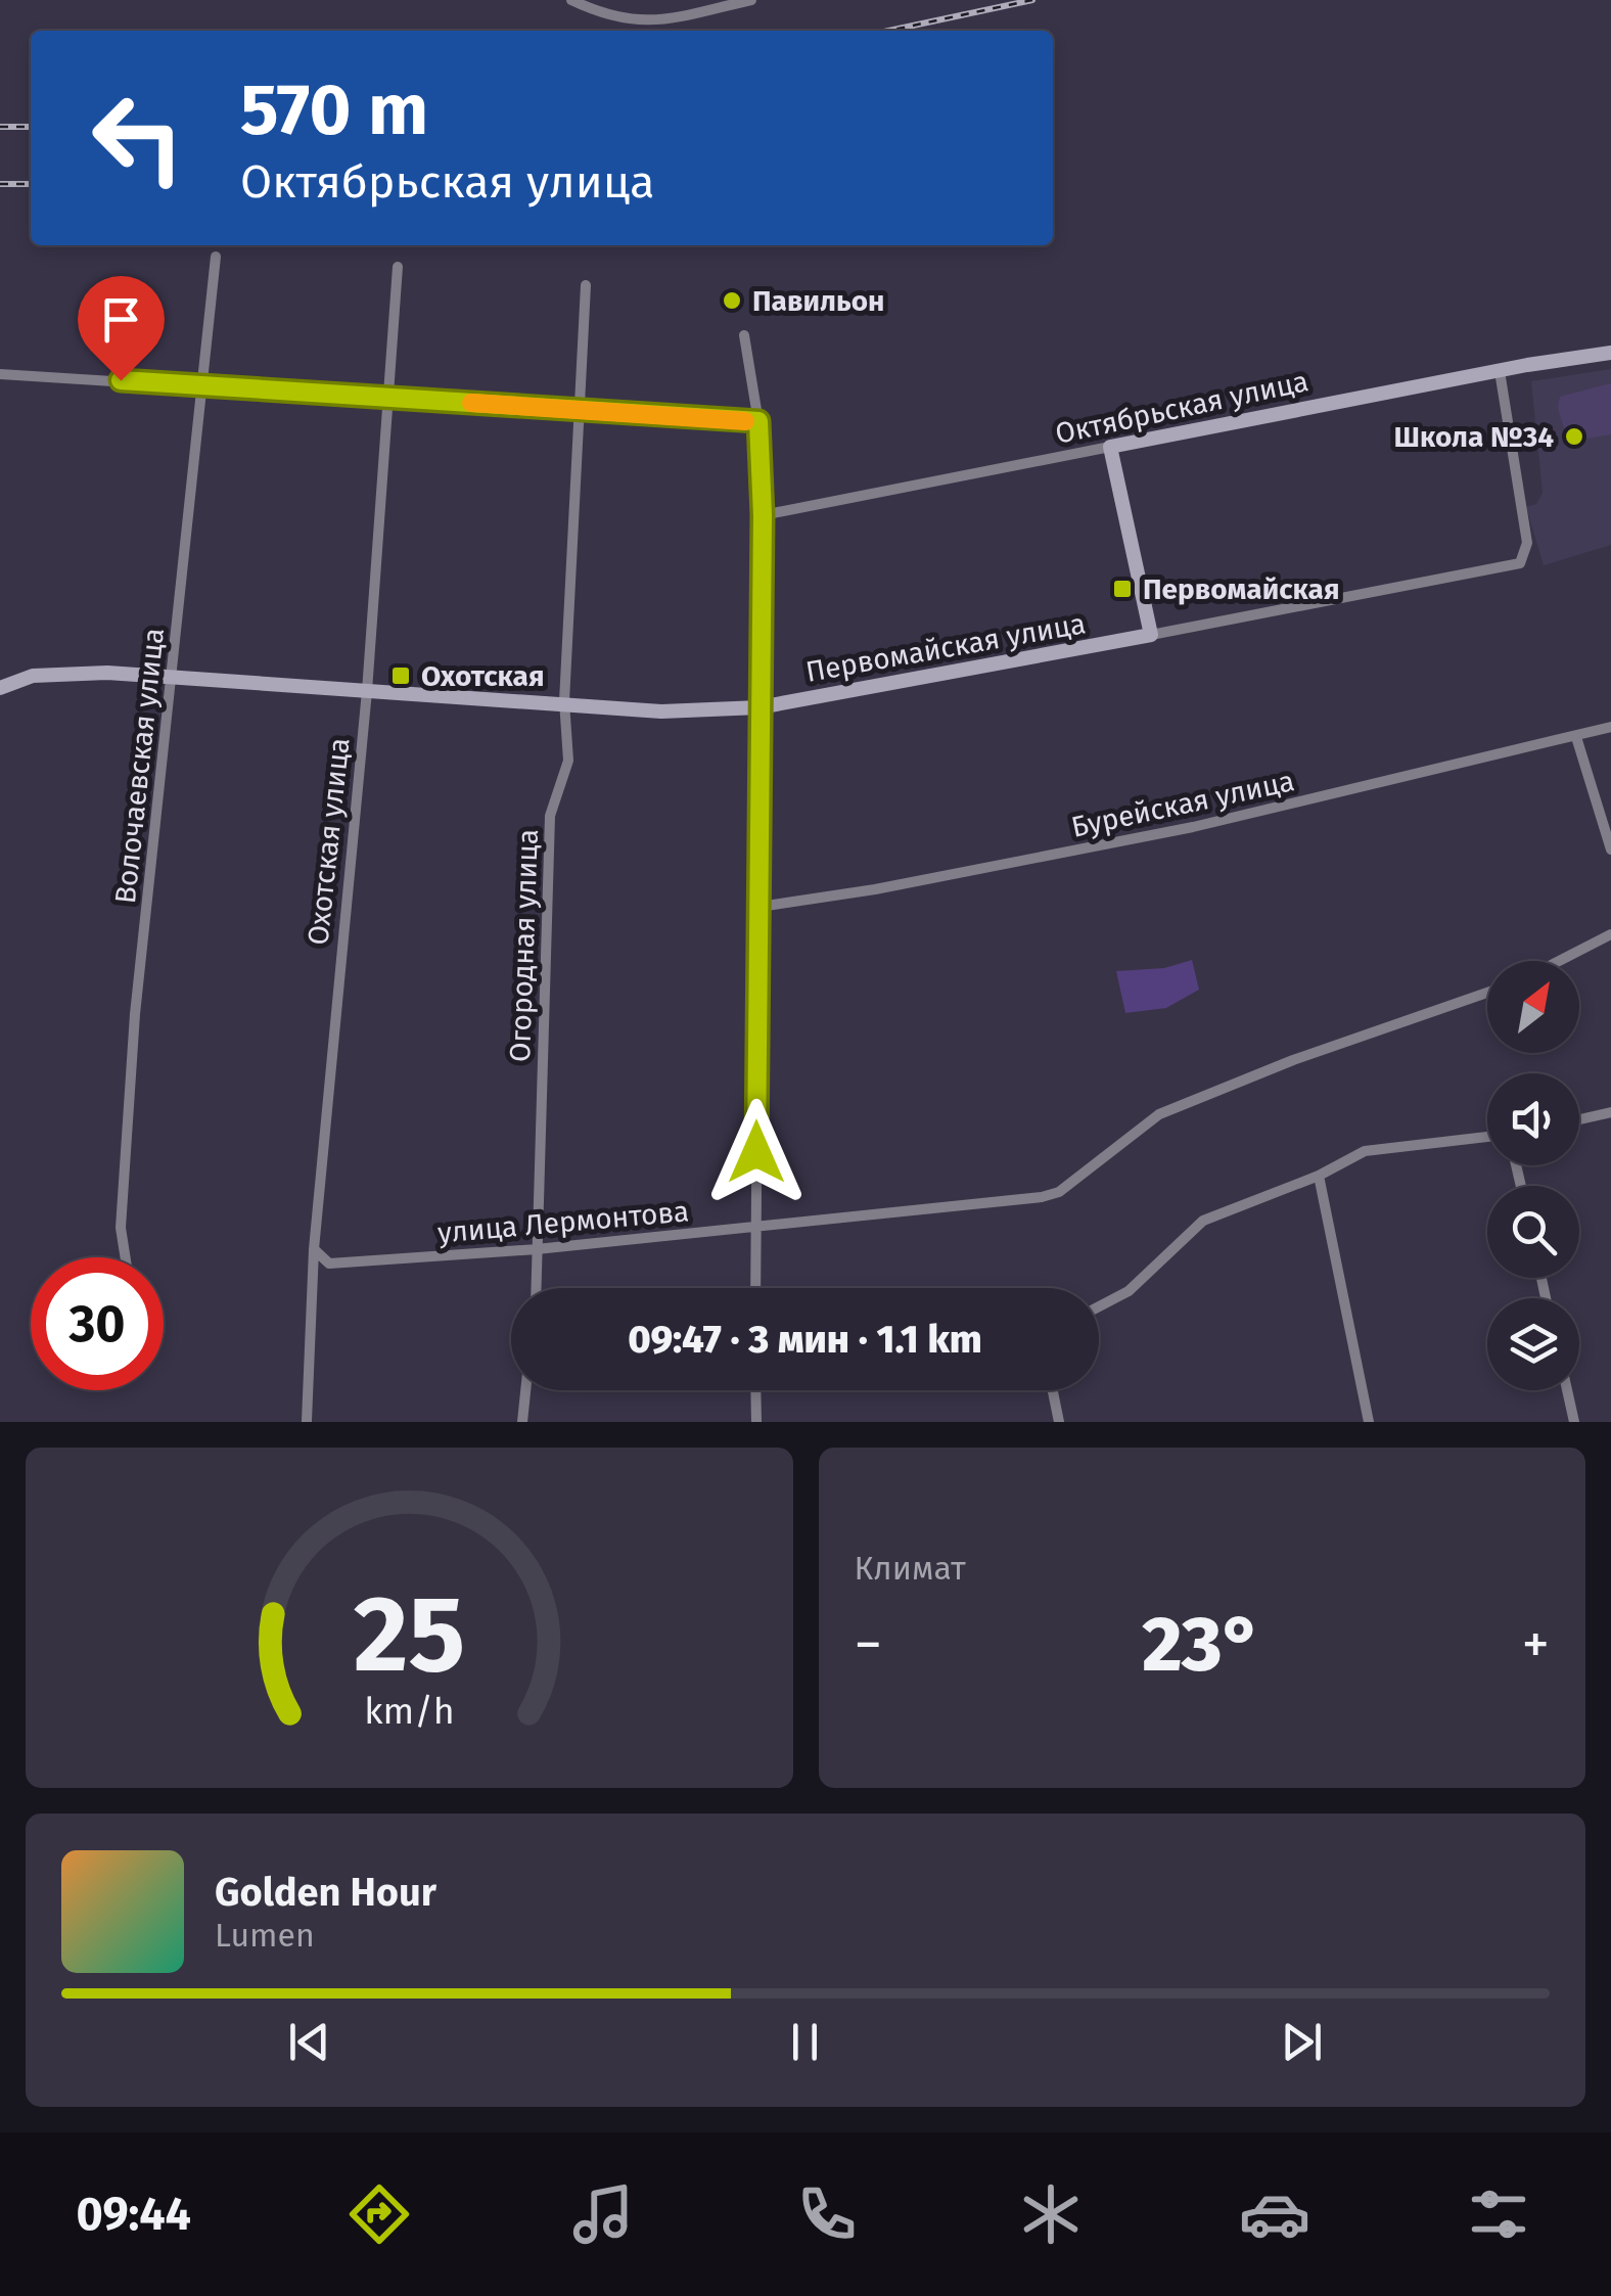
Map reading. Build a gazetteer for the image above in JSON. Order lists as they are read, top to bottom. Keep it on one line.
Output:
{"streets":{"main road":["Октябрьская улица","Первомайская улица"],"street":["Волочаевская улица","Бурейская улица","Охотская улица","Огородная улица","улица Лермонтова"]},"crossings":[["Октябрьская улица","Первомайская улица"],["Первомайская улица","Волочаевская улица"],["Первомайская улица","Охотская улица"],["Первомайская улица","Огородная улица"],["Охотская улица","улица Лермонтова"],["Огородная улица","улица Лермонтова"]],"places":{"other":["Павильон","Школа №34"],"transit":["Первомайская","Охотская"]},"north":"top right","page":{"turn":["570 m","Октябрьская улица"],"limit":"30","trip":"09:47 · 3 мин · 1.1 km","tile":"Климат","heat":["−","23°","+"],"song":["Golden Hour","Lumen"],"tabs":"09:44","gauge":["25","km/h"]}}
